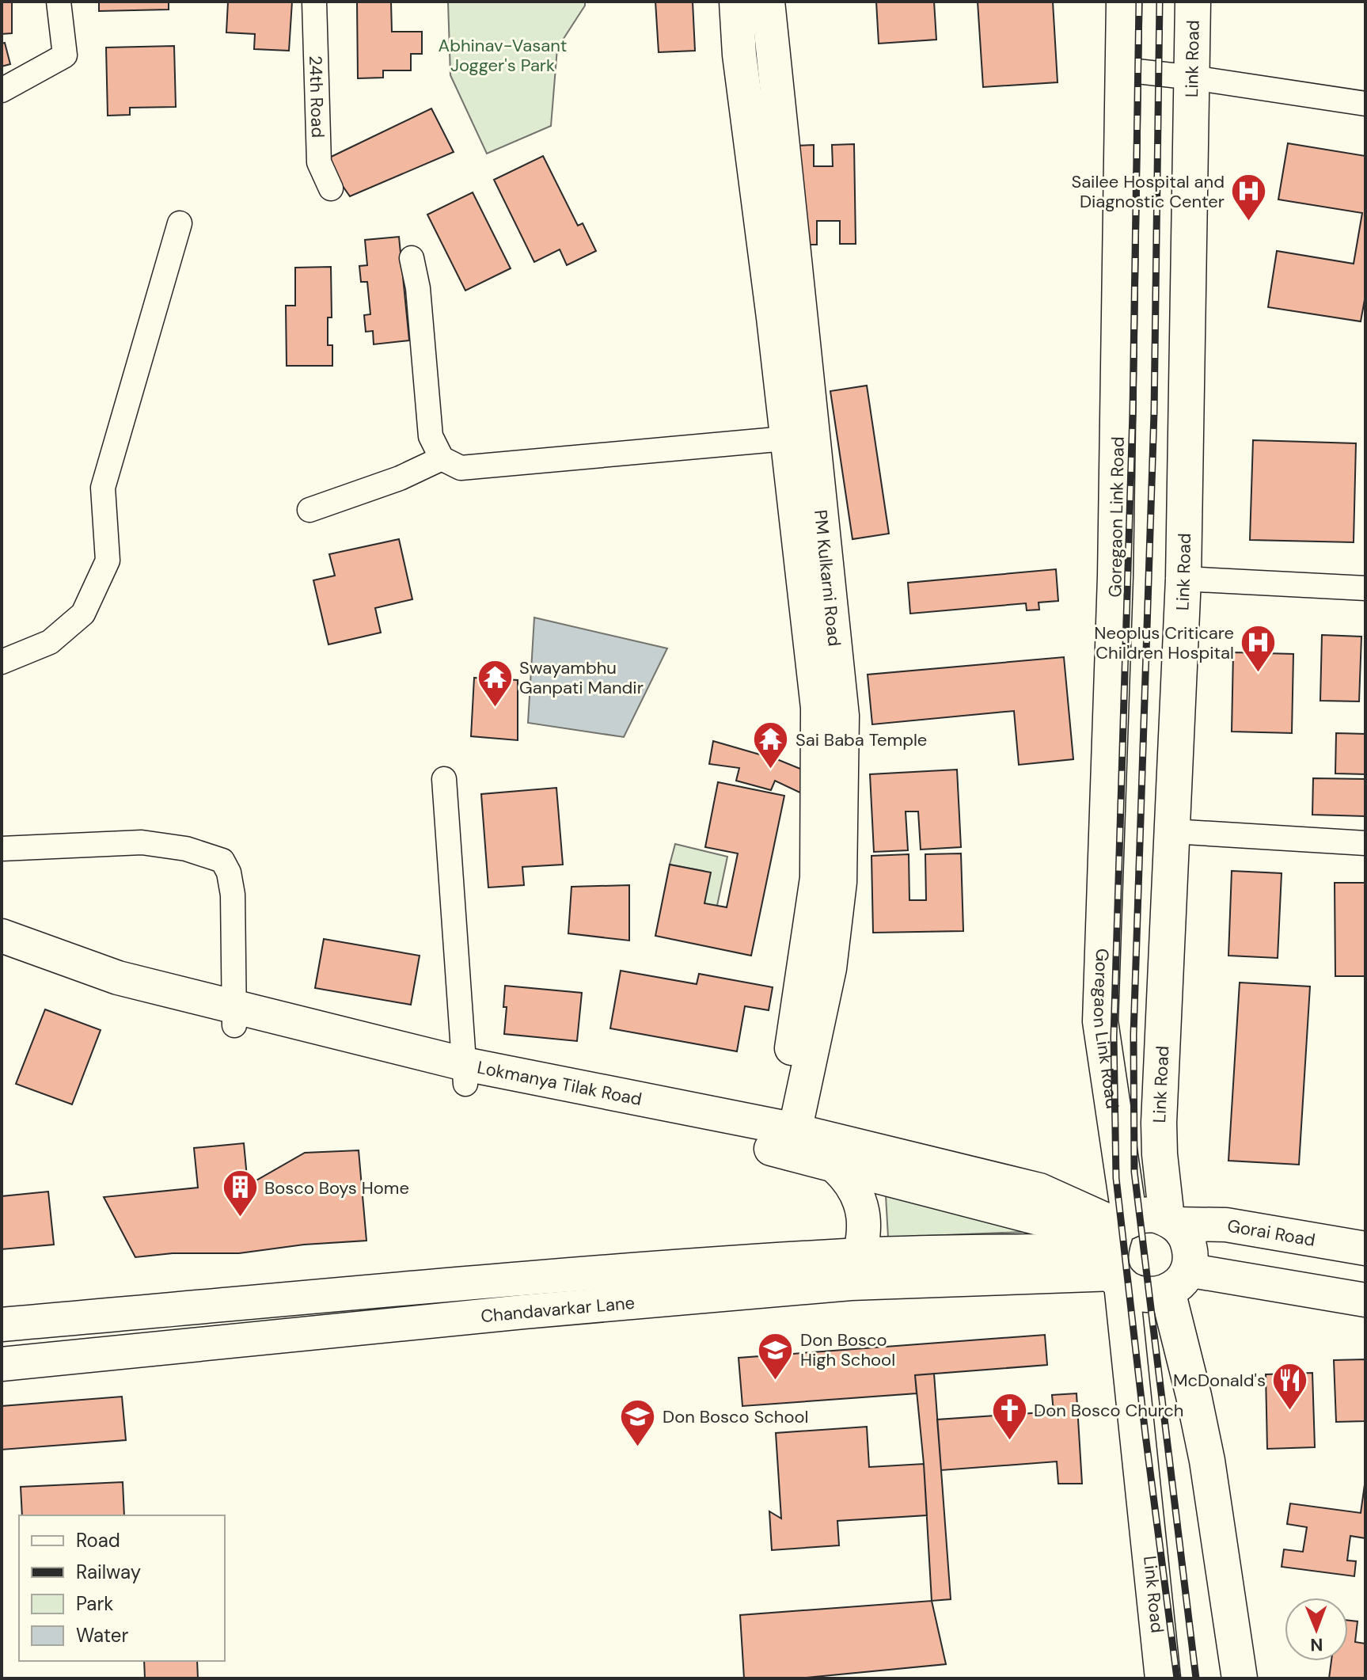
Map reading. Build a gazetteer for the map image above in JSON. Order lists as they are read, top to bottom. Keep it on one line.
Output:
{"streets":{"main road":["Link Road","Goregaon Link Road"],"street":["24th Road","PM Kulkarni Road","Lokmanya Tilak Road","Gorai Road","Chandavarkar Lane"]},"crossings":[["Link Road","Goregaon Link Road"],["Link Road","Lokmanya Tilak Road"],["Link Road","Gorai Road"],["Link Road","Chandavarkar Lane"],["Goregaon Link Road","Lokmanya Tilak Road"],["Goregaon Link Road","Gorai Road"],["Goregaon Link Road","Chandavarkar Lane"],["PM Kulkarni Road","Lokmanya Tilak Road"],["Lokmanya Tilak Road","Gorai Road"],["Lokmanya Tilak Road","Chandavarkar Lane"],["Gorai Road","Chandavarkar Lane"]],"parks":["Abhinav-Vasant Jogger's Park"],"places":{"hospital":["Sailee Hospital and Diagnostic Center","Neoplus Criticare Children Hospital"],"temple":["Swayambhu Ganpati Mandir","Sai Baba Temple"],"building":["Bosco Boys Home"],"school or university":["Don Bosco High School","Don Bosco School"],"restaurant":["McDonald's"],"church":["Don Bosco Church"]},"legend":["Road","Railway","Park","Water"],"north":"bottom"}
